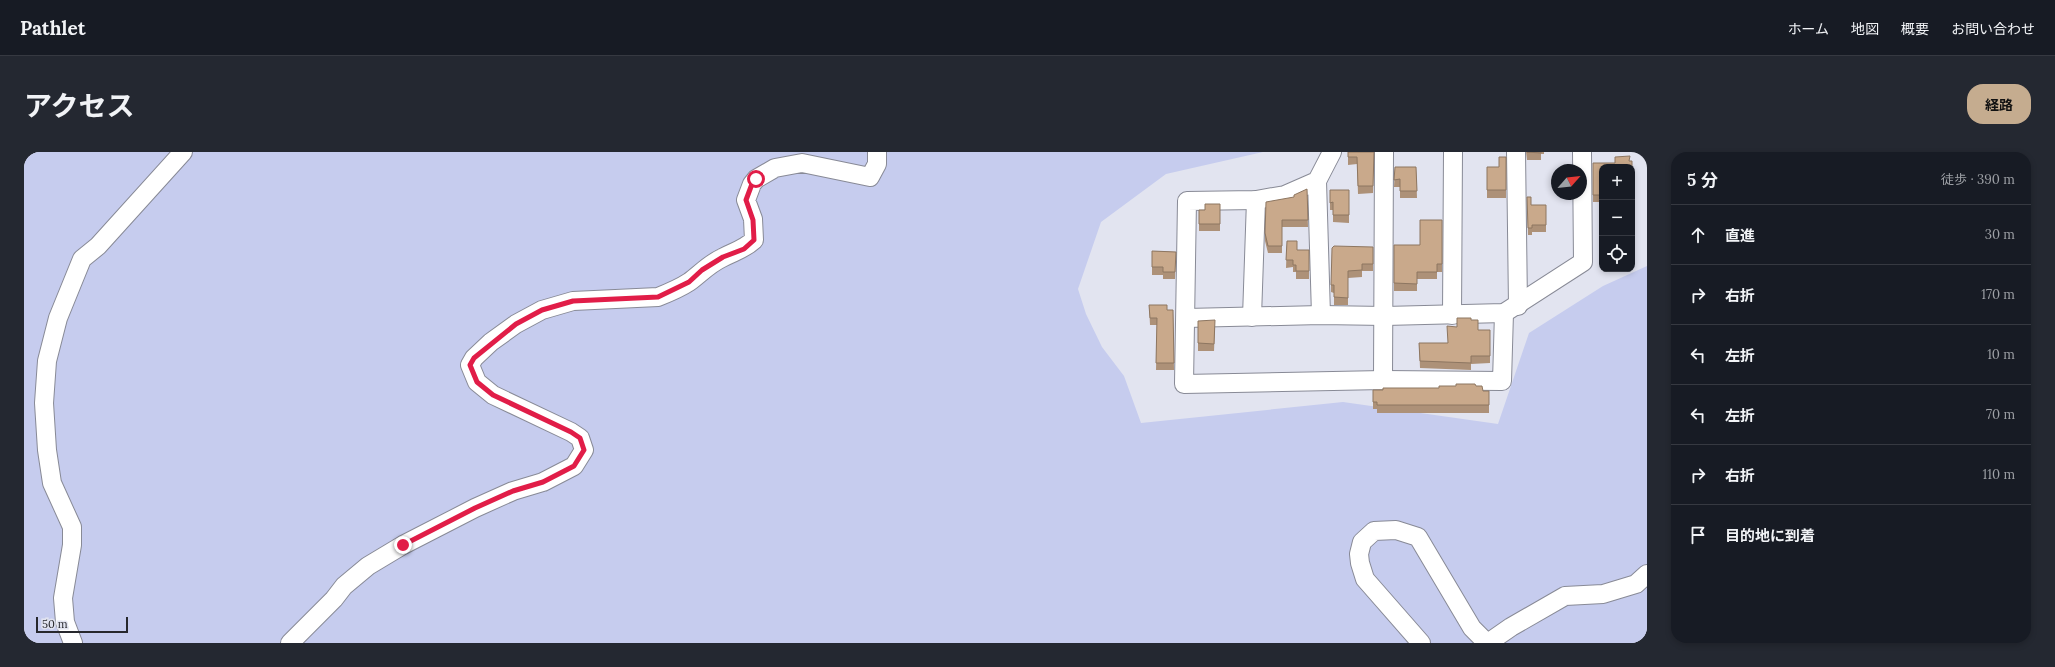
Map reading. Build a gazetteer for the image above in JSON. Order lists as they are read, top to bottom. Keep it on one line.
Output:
{"scale_bar":"50 m","north":"top right","page":{"header":"Pathlet","nav":["ホーム","地図","概要","お問い合わせ"],"title":"アクセス","buttons":"経路","heading":["5 分","徒歩 · 390 m"],"map_buttons":["+","−"],"list":[["直進","30 m"],["右折","170 m"],["左折","10 m"],["左折","70 m"],["右折","110 m"],"目的地に到着"],"scale":"50 m"}}
